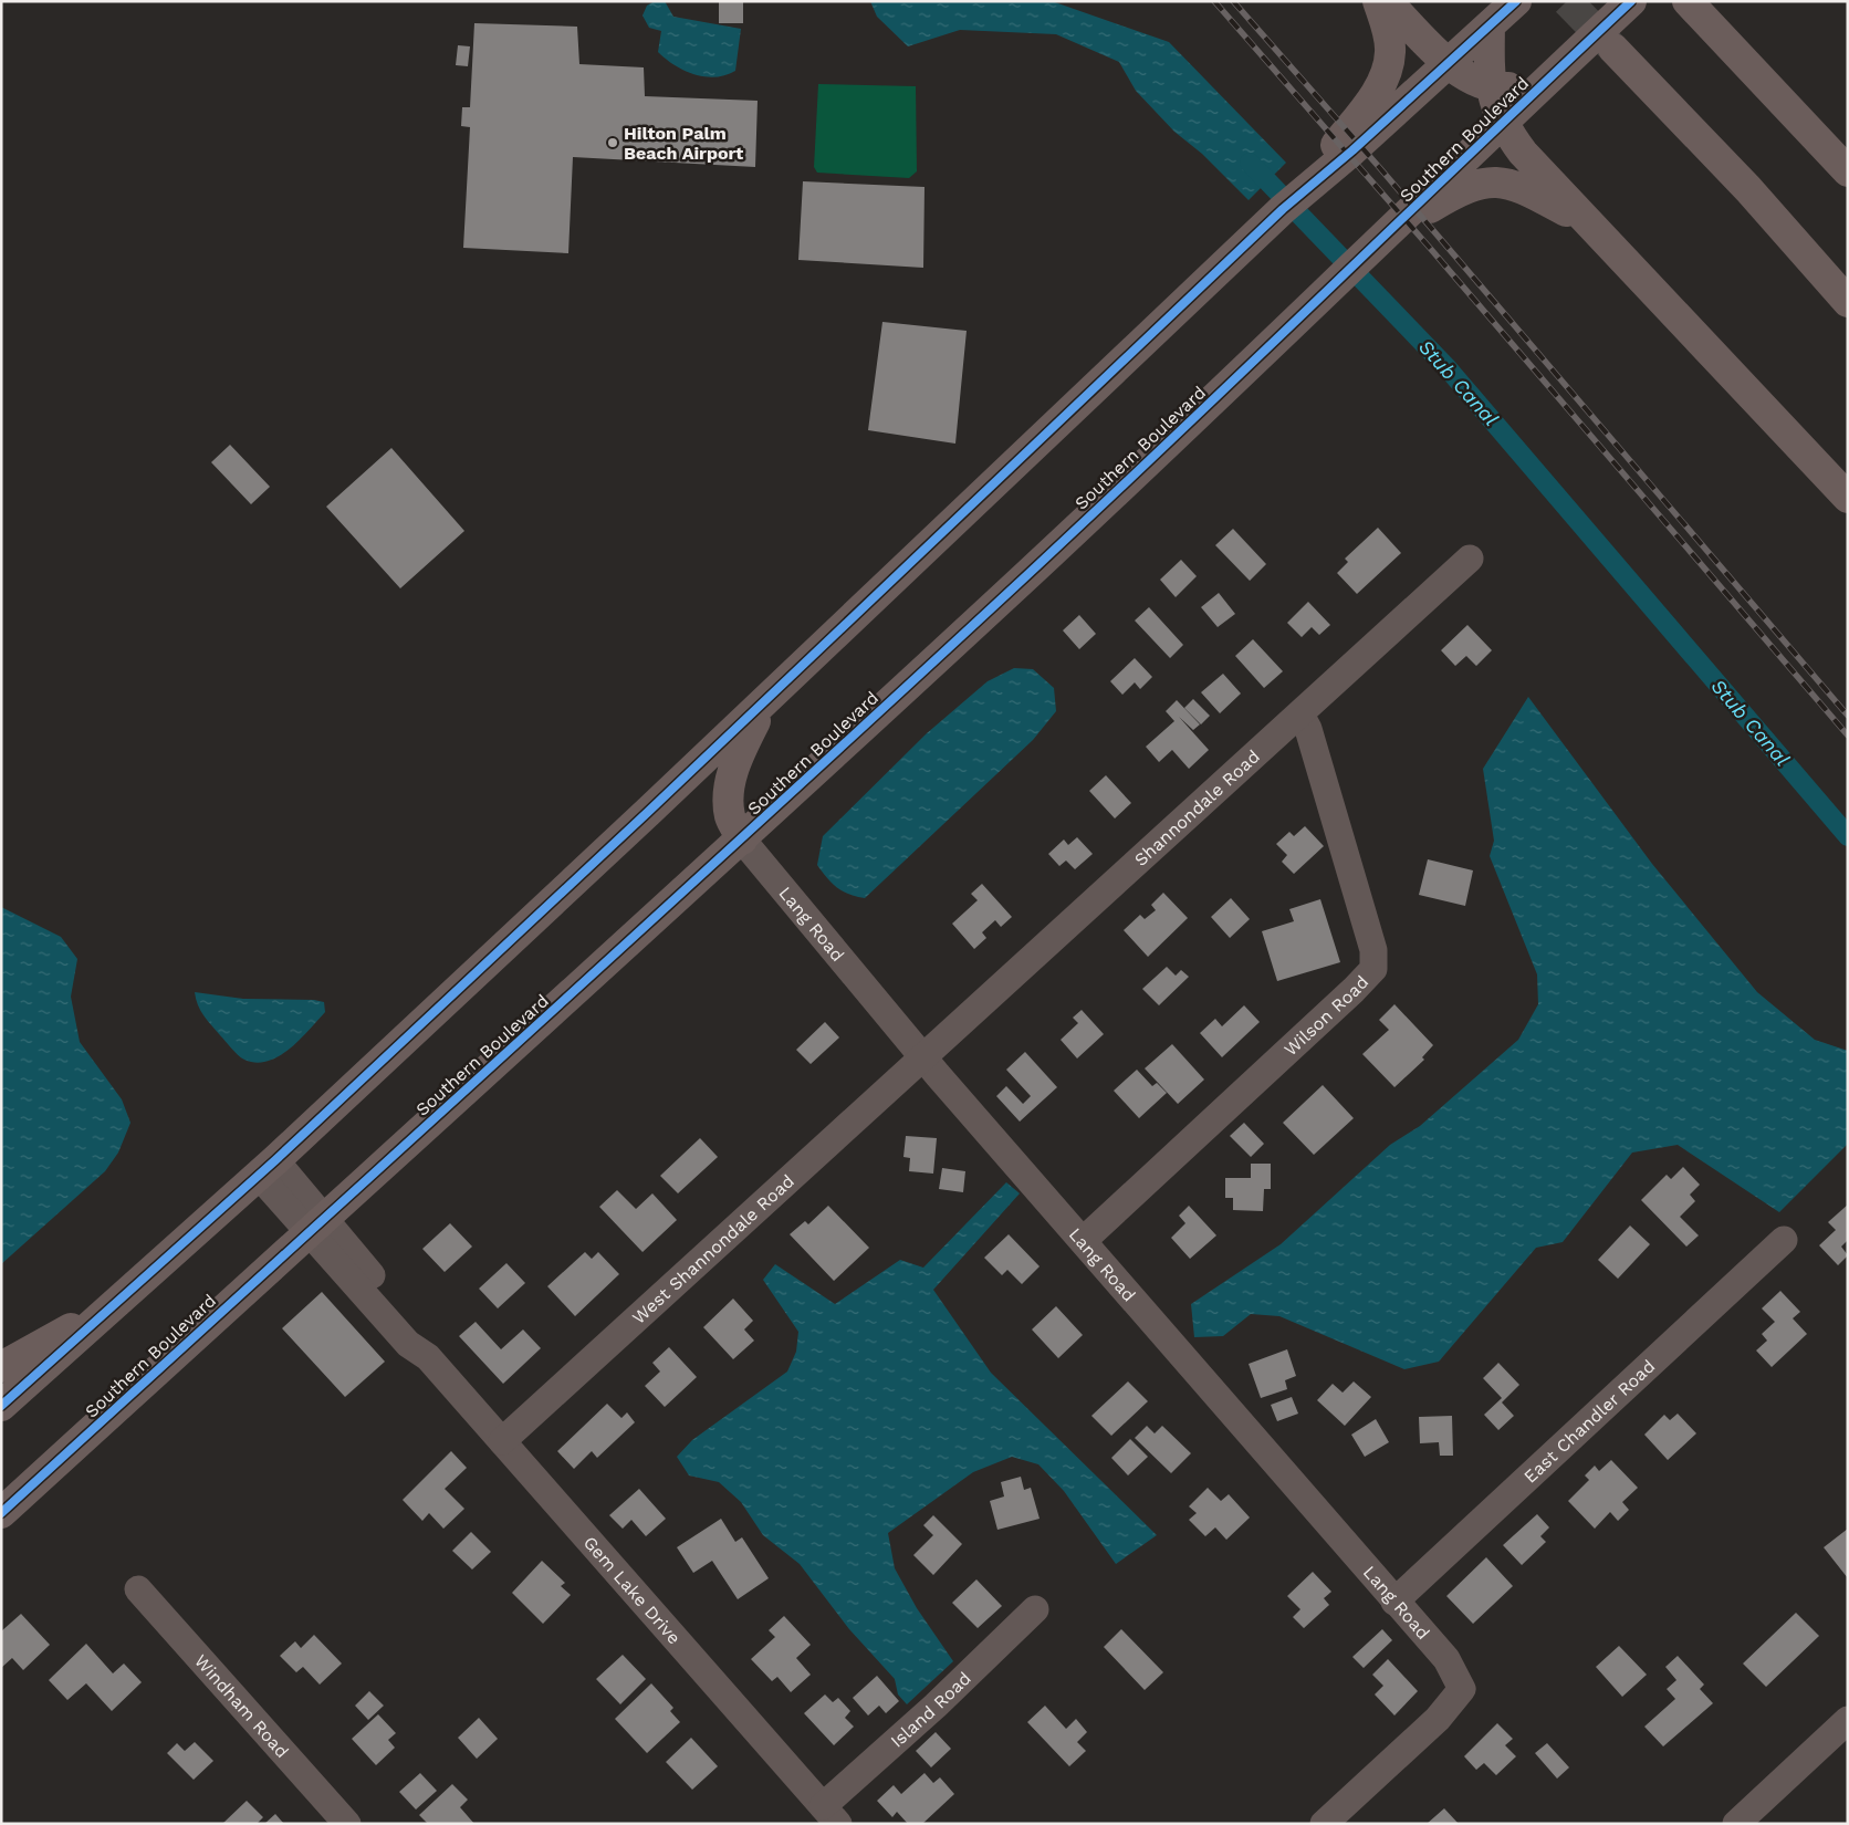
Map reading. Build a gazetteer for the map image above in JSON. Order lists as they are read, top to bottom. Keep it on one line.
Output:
{"streets":{"highway":["Southern Boulevard"],"street":["Shannondale Road","Lang Road","Wilson Road","West Shannondale Road","East Chandler Road","Gem Lake Drive","Windham Road","Island Road"]},"crossings":[["Southern Boulevard","Lang Road"],["Southern Boulevard","Gem Lake Drive"],["Shannondale Road","Lang Road"],["Shannondale Road","Wilson Road"],["Shannondale Road","West Shannondale Road"],["Lang Road","Wilson Road"],["Lang Road","West Shannondale Road"],["Lang Road","East Chandler Road"],["West Shannondale Road","Gem Lake Drive"],["Gem Lake Drive","Island Road"]],"water":["Stub Canal"],"places":["Hilton Palm Beach Airport"]}
